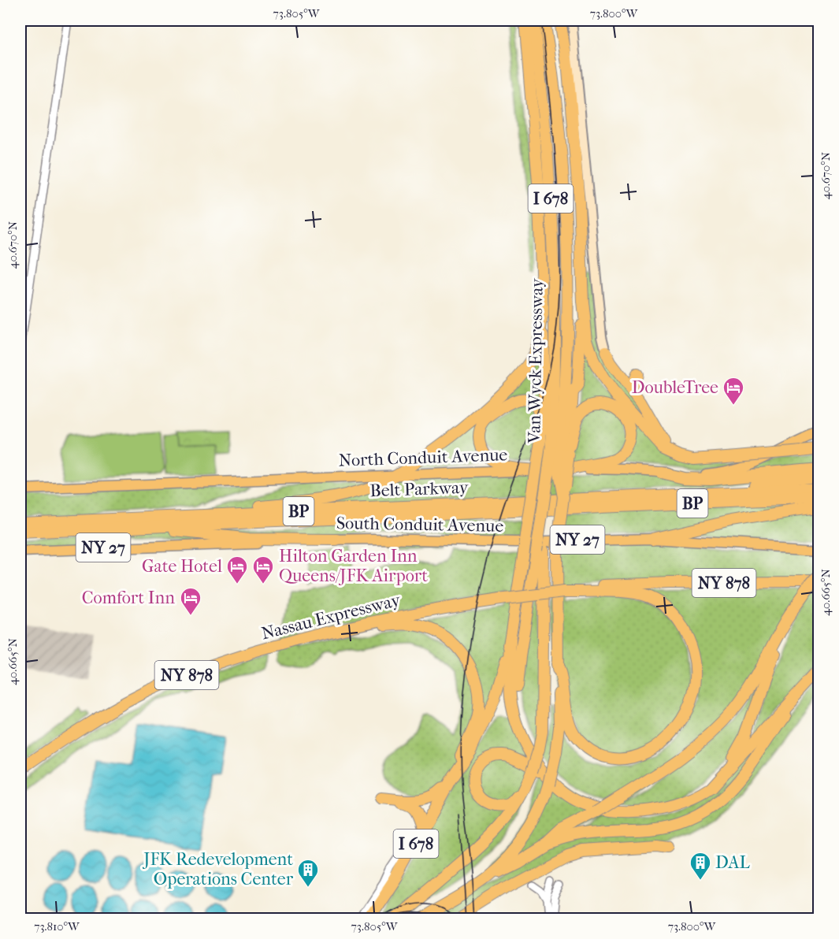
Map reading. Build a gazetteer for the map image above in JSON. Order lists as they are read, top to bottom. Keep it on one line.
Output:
{"streets":{"highway":["I 678","Van Wyck Expressway","Belt Parkway","BP","NY 878","Nassau Expressway"],"main road":["North Conduit Avenue","South Conduit Avenue","NY 27"]},"places":{"hotel":["DoubleTree","Gate Hotel","Hilton Garden Inn Queens/JFK Airport","Comfort Inn"],"building":["DAL","JFK Redevelopment Operations Center"]},"coordinates":["73.805°W","73.800°W","40.670°N","40.665°N","73.810°W"]}
